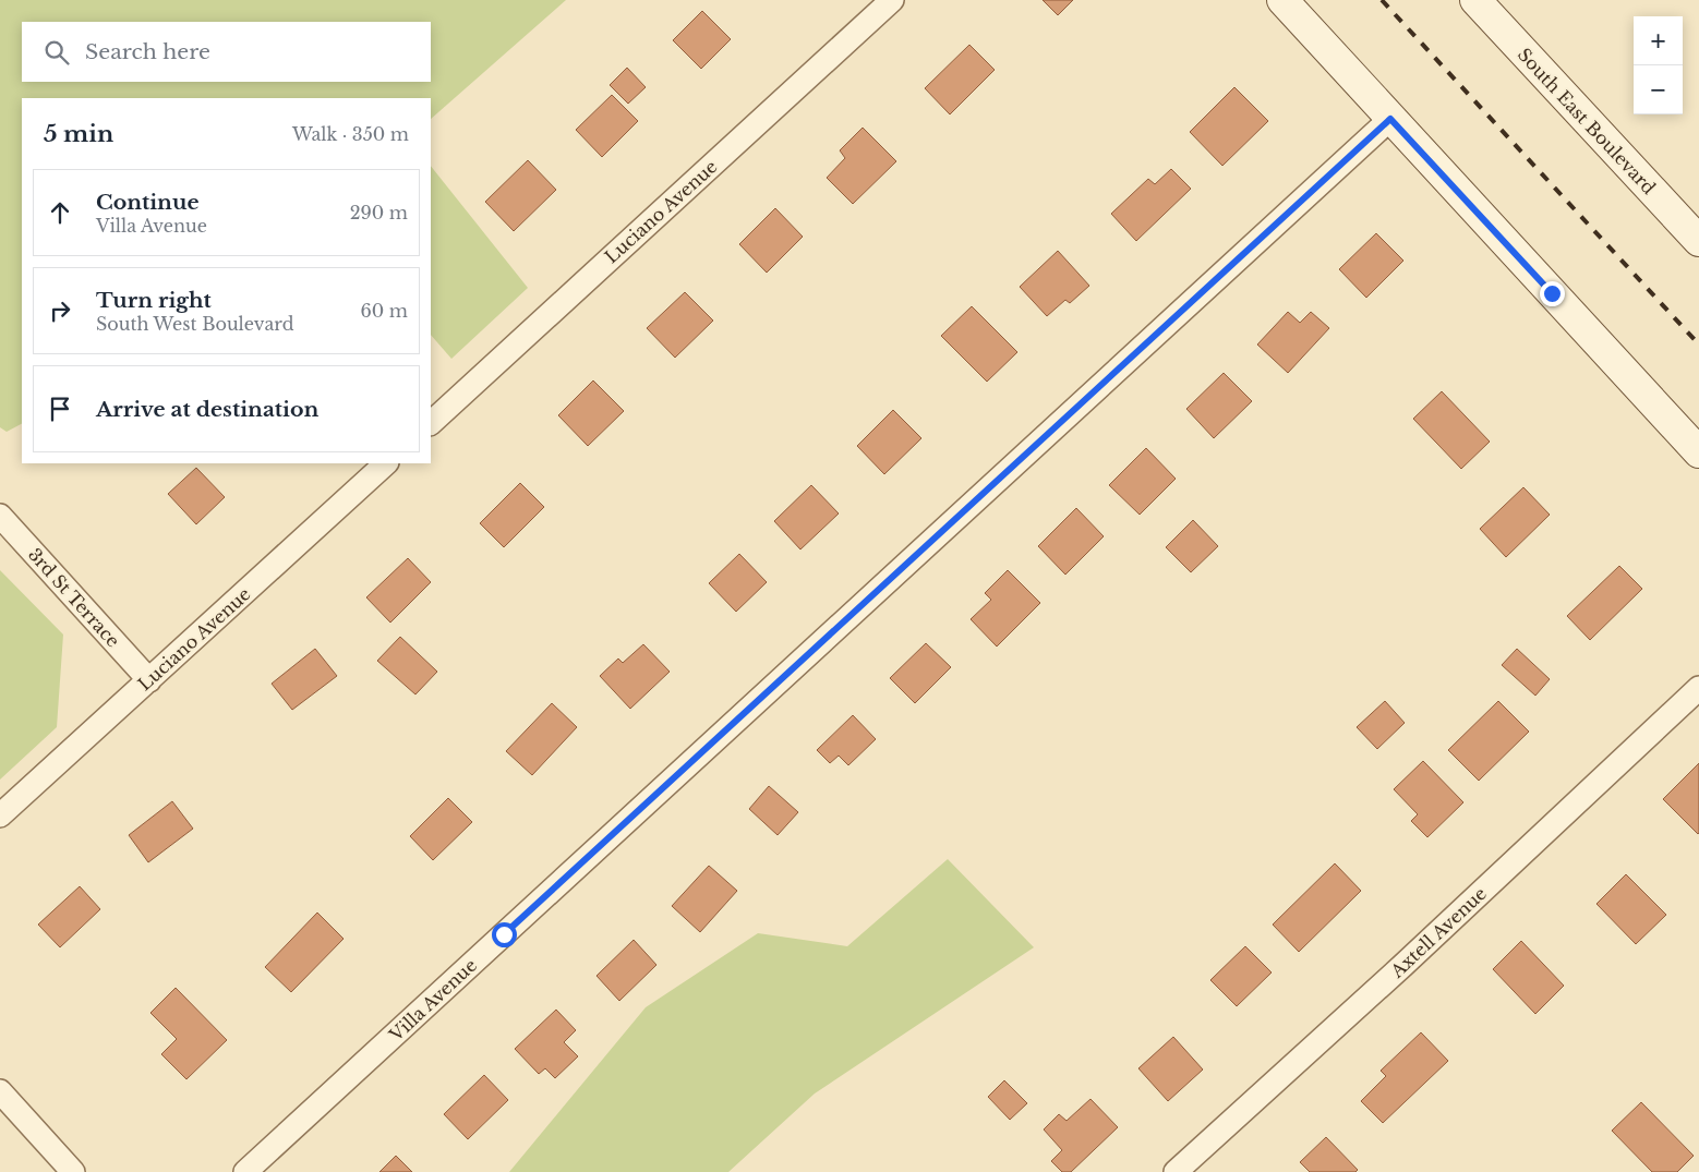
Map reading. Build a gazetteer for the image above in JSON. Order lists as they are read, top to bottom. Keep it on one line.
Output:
{"streets":{"main road":["South East Boulevard"],"street":["Luciano Avenue","3rd St Terrace","Axtell Avenue","Villa Avenue"]},"crossings":[["Luciano Avenue","3rd St Terrace"]],"page":{"map_buttons":["+","−"],"search":"Search here","heading":["5 min","Walk · 350 m"],"list":[["Continue","Villa Avenue","290 m"],["Turn right","South West Boulevard","60 m"],"Arrive at destination"]}}
